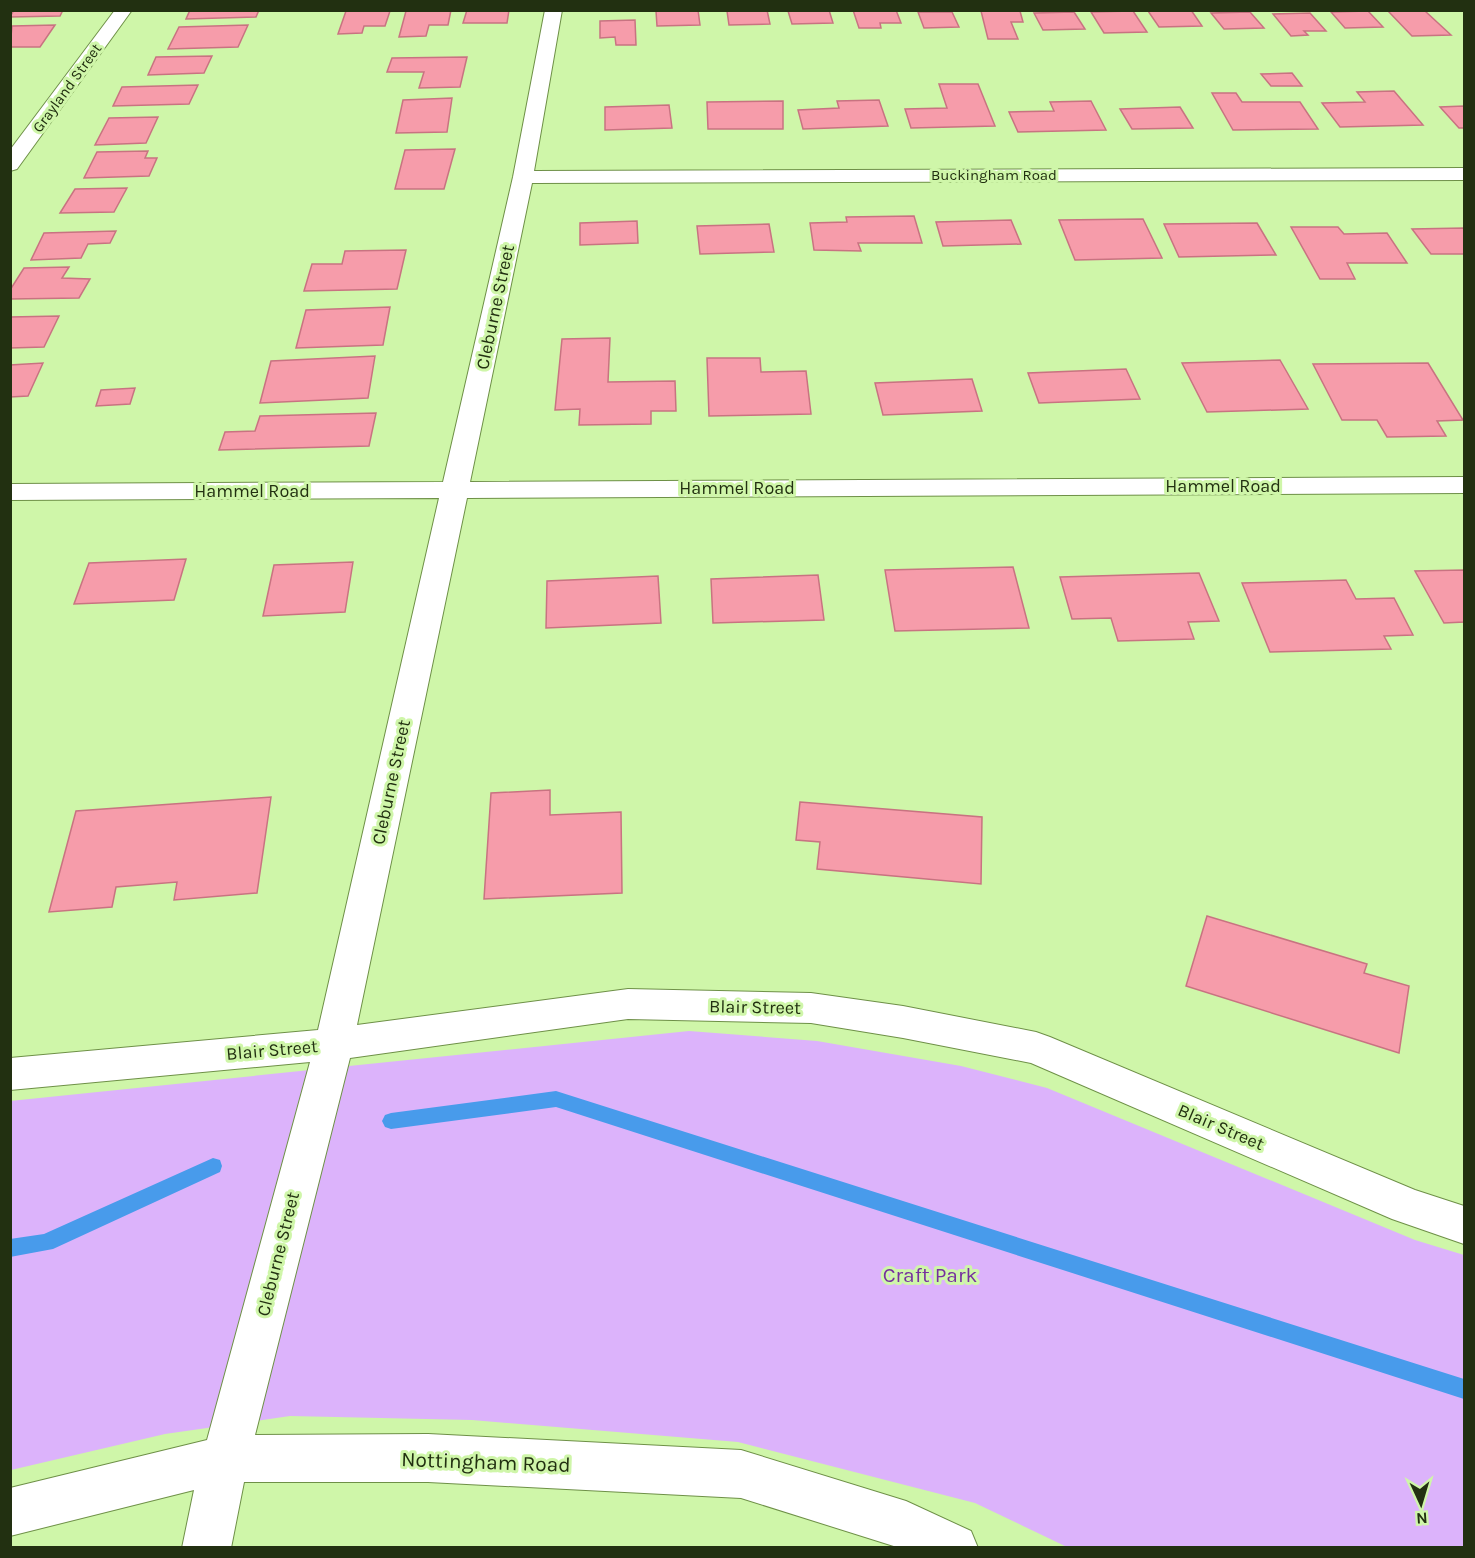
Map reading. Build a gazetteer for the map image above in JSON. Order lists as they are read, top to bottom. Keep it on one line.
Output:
{"streets":{"street":["Grayland Street","Buckingham Road","Cleburne Street","Hammel Road","Blair Street","Nottingham Road"]},"crossings":[["Buckingham Road","Cleburne Street"],["Cleburne Street","Hammel Road"],["Cleburne Street","Blair Street"],["Cleburne Street","Nottingham Road"]],"parks":["Craft Park"],"north":"bottom"}
